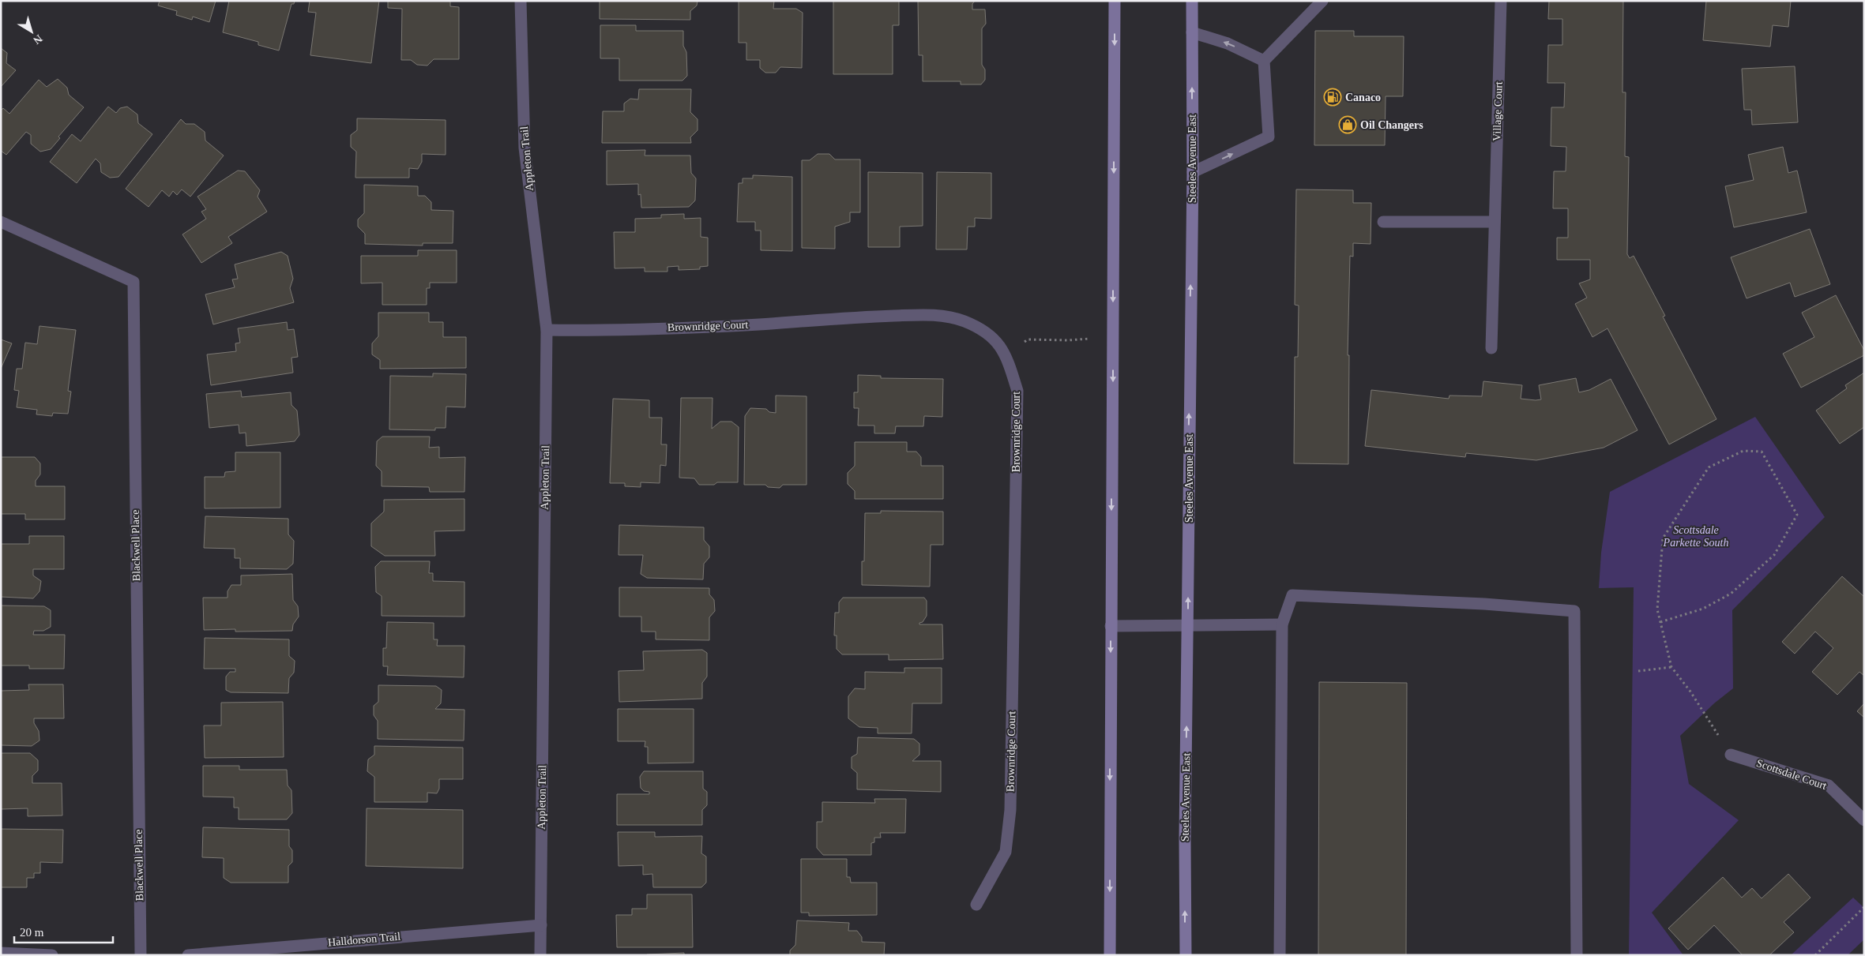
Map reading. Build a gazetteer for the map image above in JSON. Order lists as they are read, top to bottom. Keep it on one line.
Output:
{"streets":{"main road":["Steeles Avenue East"],"street":["Village Court","Appleton Trail","Brownridge Court","Blackwell Place","Scottsdale Court","Halldorson Trail"]},"crossings":[["Appleton Trail","Brownridge Court"],["Appleton Trail","Halldorson Trail"]],"parks":["Scottsdale Parkette South"],"places":{"fuel station":["Canaco"],"shop":["Oil Changers"]},"scale_bar":"20 m","north":"bottom right"}
